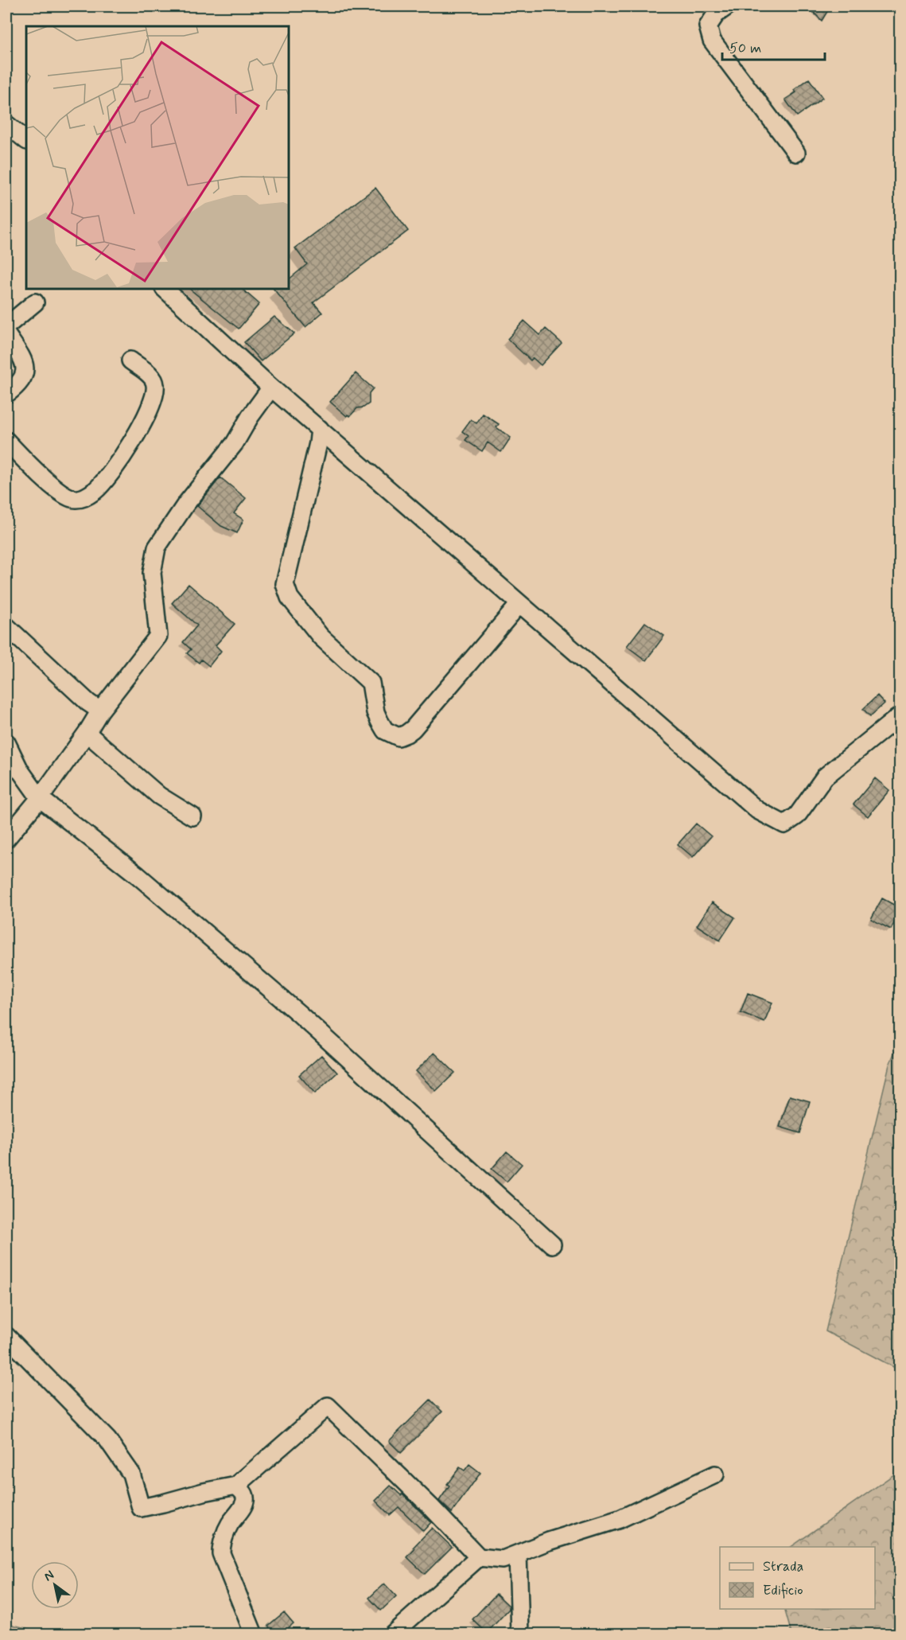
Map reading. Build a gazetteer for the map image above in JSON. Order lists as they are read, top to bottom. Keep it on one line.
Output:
{"legend":["Strada","Edificio"],"scale_bar":"50 m","north":"top left"}
